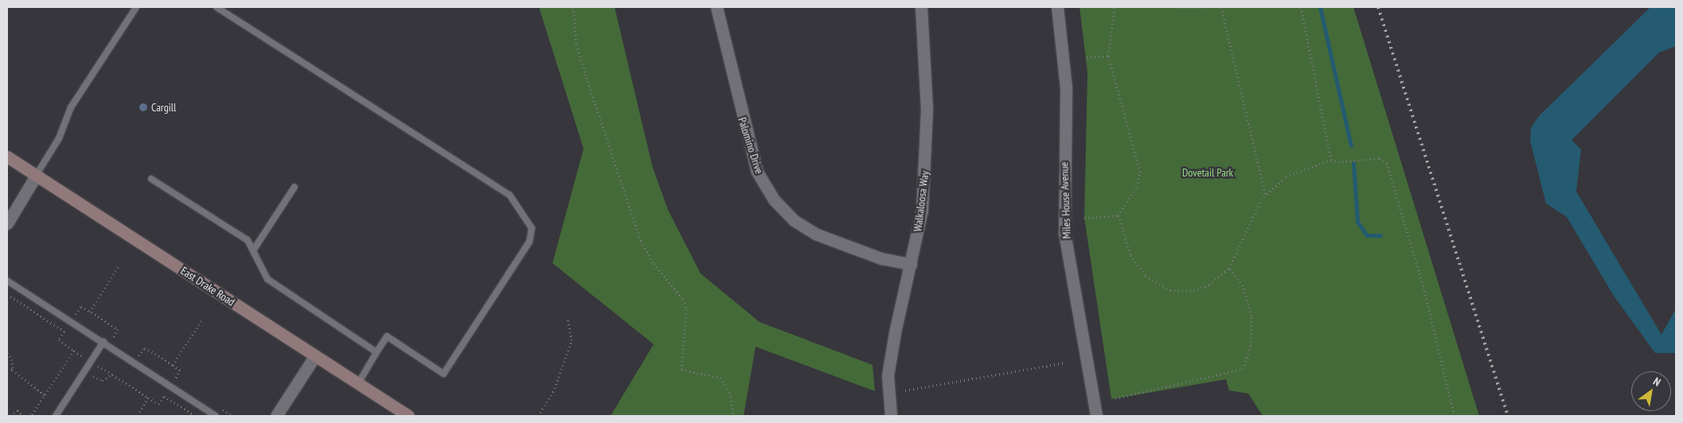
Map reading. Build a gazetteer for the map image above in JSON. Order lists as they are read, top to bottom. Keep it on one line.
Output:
{"streets":{"main road":["East Drake Road"],"street":["Palomino Drive","Miles House Avenue","Walkaloosa Way"]},"crossings":[["Palomino Drive","Walkaloosa Way"]],"parks":["Dovetail Park"],"places":["Cargill"],"north":"top right"}
